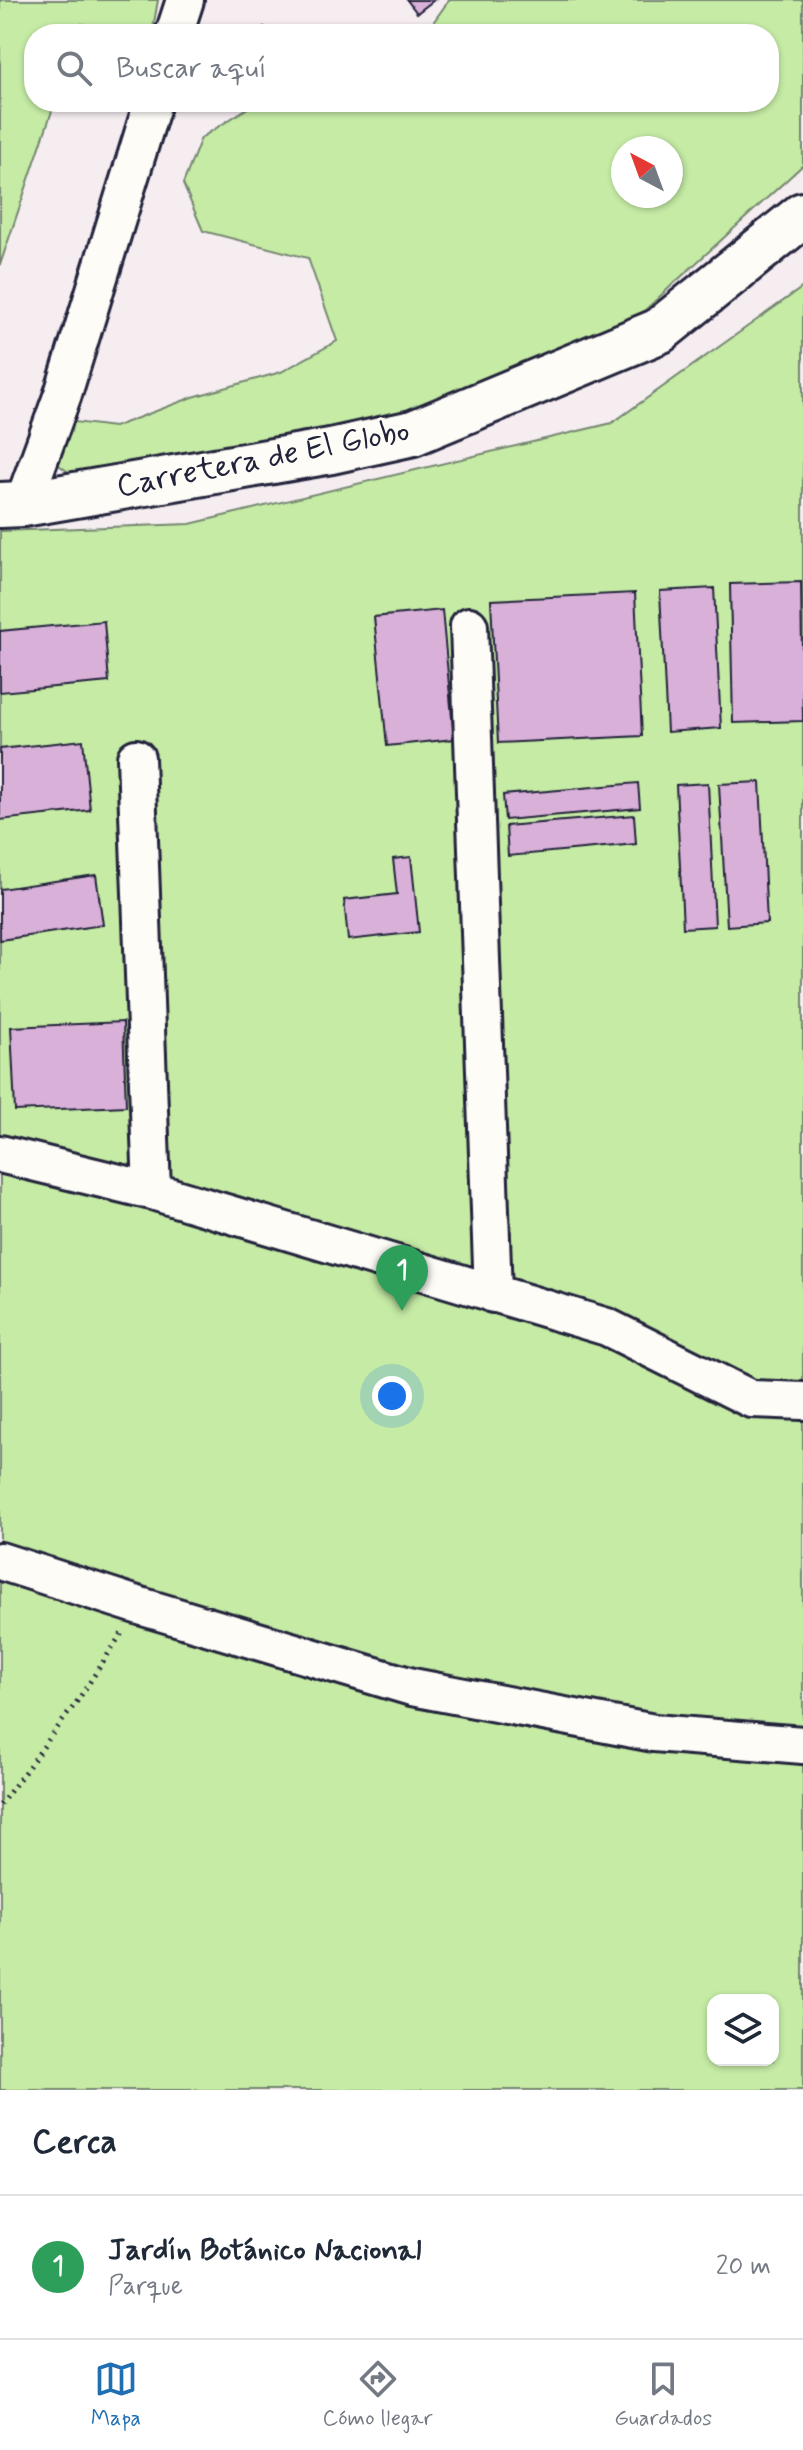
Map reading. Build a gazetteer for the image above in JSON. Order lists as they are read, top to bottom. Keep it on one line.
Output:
{"streets":{"main road":["Carretera de El Globo"]},"north":"top left","page":{"search":"Buscar aquí","pins":"1","heading":"Cerca","list":[{"mark":"1","name":"Jardín Botánico Nacional","note":"Parque","value":"20 m"}],"nav":["Mapa","Cómo llegar","Guardados"]}}
